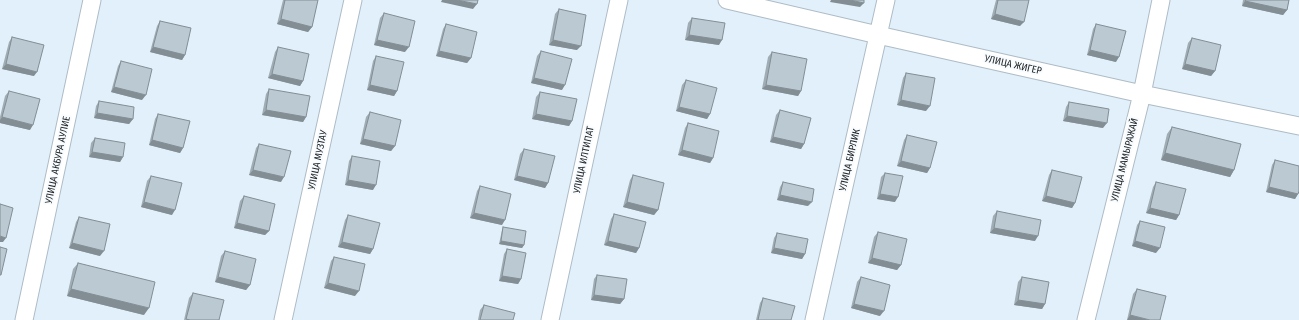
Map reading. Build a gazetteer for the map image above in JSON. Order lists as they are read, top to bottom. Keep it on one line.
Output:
{"streets":{"street":["УЛИЦА ЖИГЕР","УЛИЦА АКБУРА АУЛИЕ","УЛИЦА МУЗТАУ","УЛИЦА ИЛТИПАТ","УЛИЦА БИРЛИК","УЛИЦА МАМЫРАЖАЙ"]},"crossings":[["УЛИЦА ЖИГЕР","УЛИЦА БИРЛИК"],["УЛИЦА ЖИГЕР","УЛИЦА МАМЫРАЖАЙ"]]}
